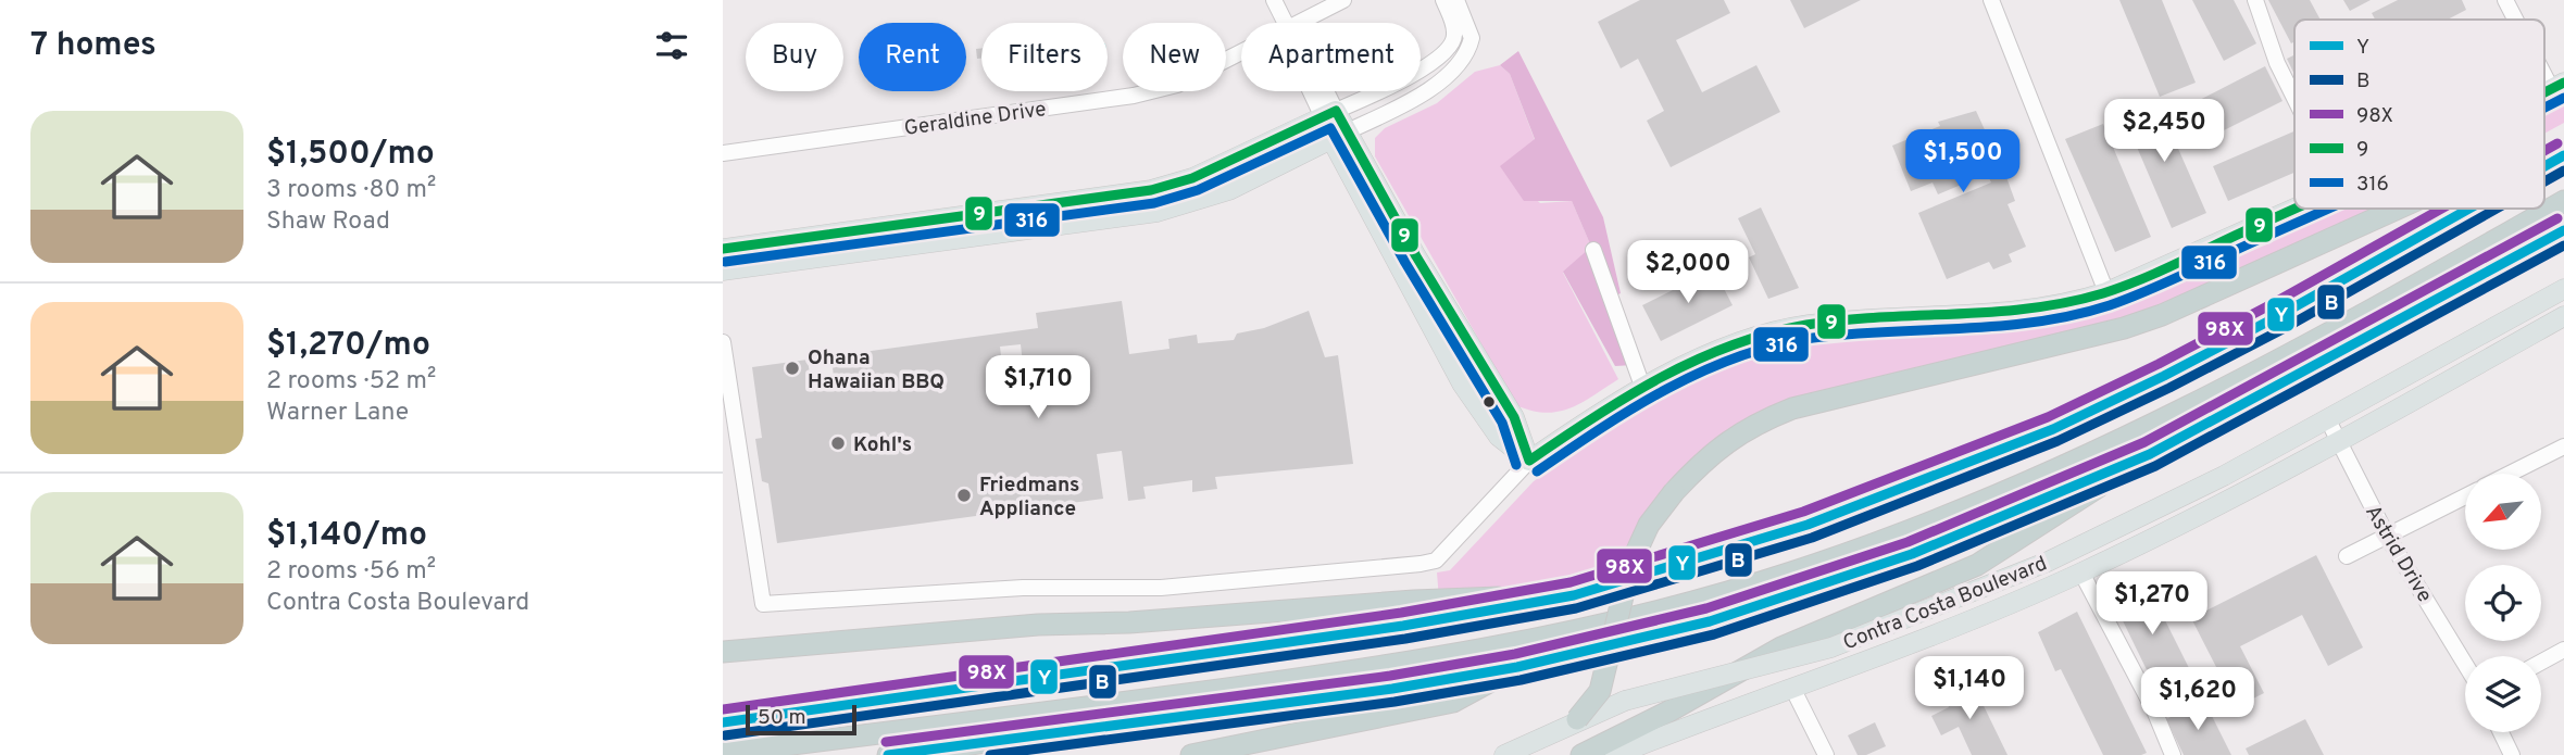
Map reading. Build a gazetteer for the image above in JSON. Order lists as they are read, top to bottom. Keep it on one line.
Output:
{"streets":{"main road":["Contra Costa Boulevard"],"street":["Geraldine Drive","Astrid Drive"]},"crossings":[["Astrid Drive","Contra Costa Boulevard"]],"places":["Ohana Hawaiian BBQ","Kohl's","Friedmans Appliance"],"lines":["transit line 9","transit line 316","transit line 98X","transit line Y","transit line B"],"legend":["Y","B","98X","9","316"],"scale_bar":"50 m","north":"bottom left","page":{"heading":"7 homes","chip":["Buy","Rent","Filters","New","Apartment"],"list":[{"name":"$1,500/mo","note":"3 rooms · 80 m² · Shaw Road"},{"name":"$1,270/mo","note":"2 rooms · 52 m² · Warner Lane"},{"name":"$1,140/mo","note":"2 rooms · 56 m² · Contra Costa Boulevard"}],"price":["$2,450","$1,500","$2,000","$1,710","$1,270","$1,140","$1,620"],"scale":"50 m"}}
